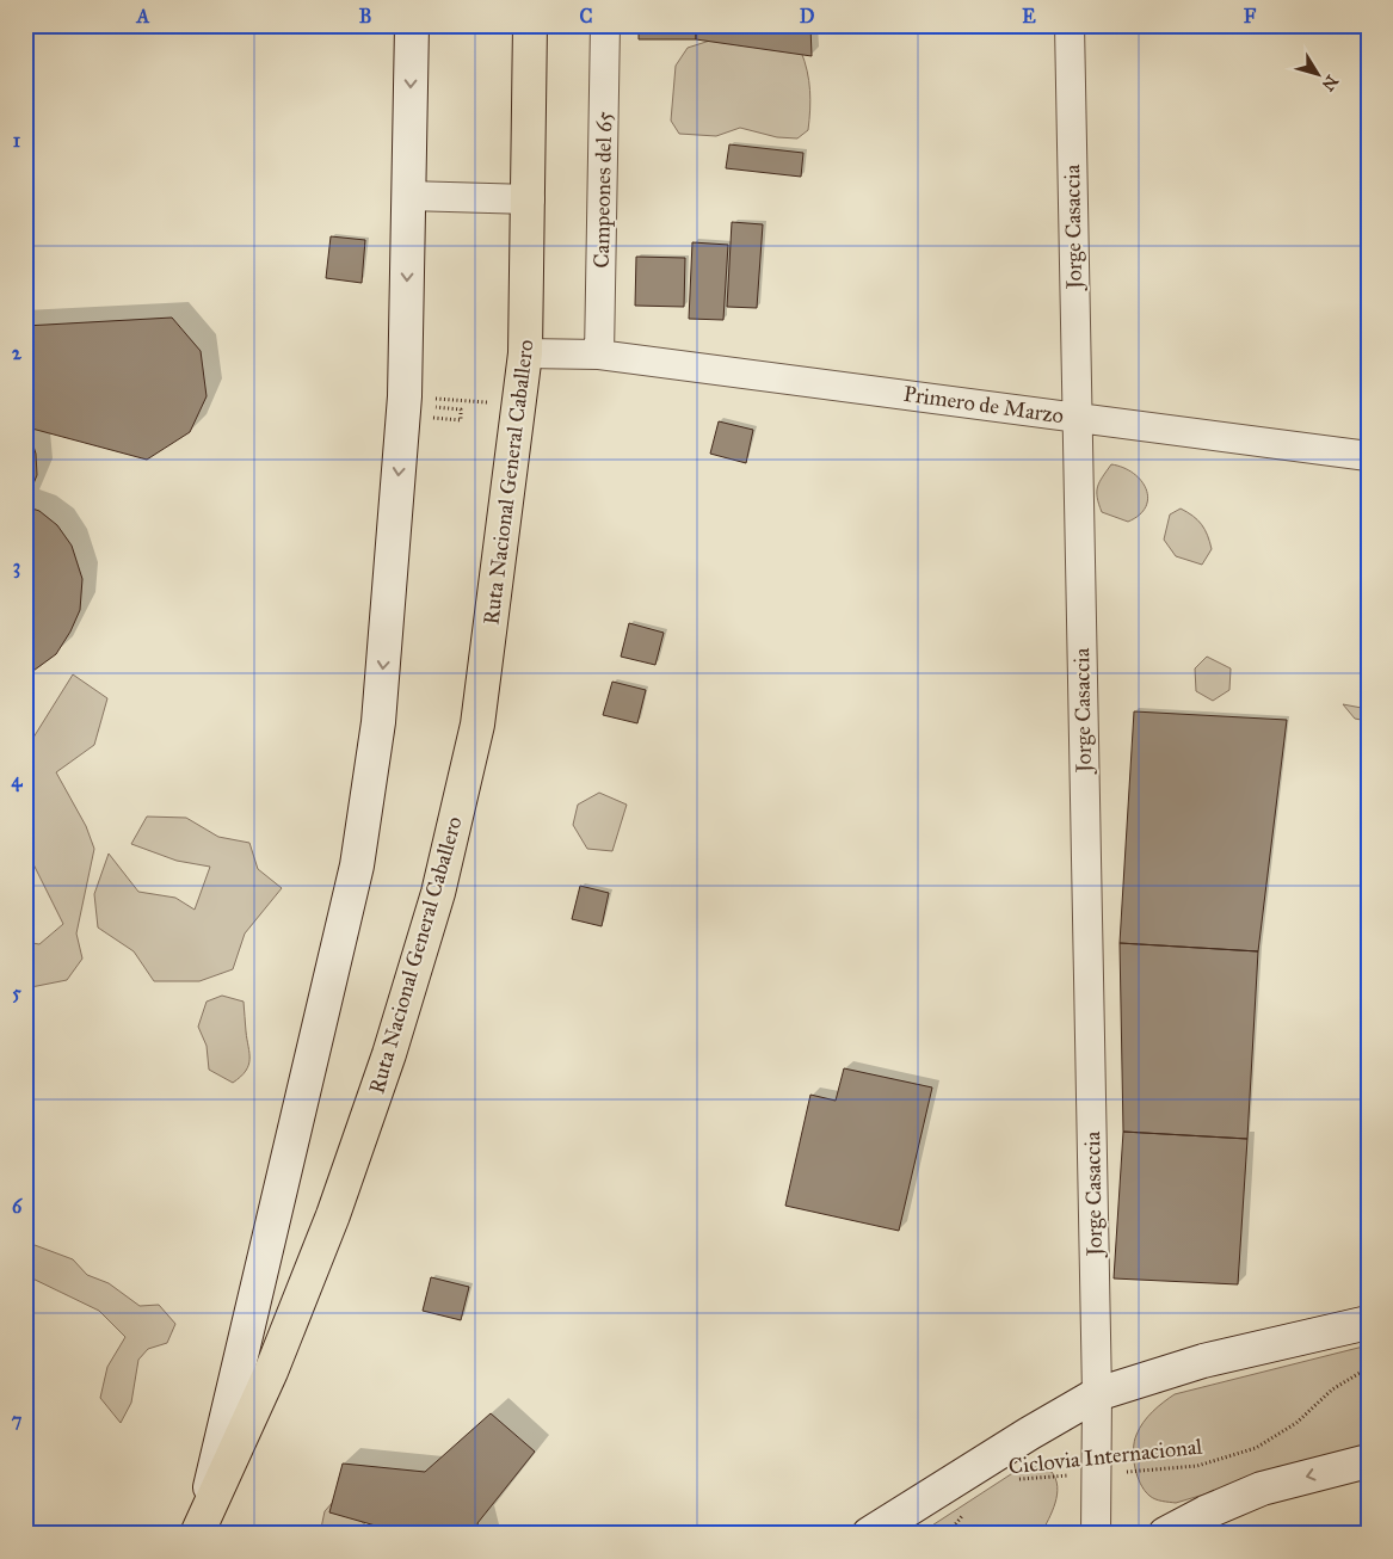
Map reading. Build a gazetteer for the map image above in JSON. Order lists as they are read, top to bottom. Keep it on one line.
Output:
{"streets":{"highway":["Ruta Nacional General Caballero"],"street":["Campeones del 65","Jorge Casaccia","Primero de Marzo"],"path":["Ciclovia Internacional"]},"crossings":[["Campeones del 65","Primero de Marzo"],["Jorge Casaccia","Primero de Marzo"],["Jorge Casaccia","Ciclovia Internacional"],["Primero de Marzo","Ruta Nacional General Caballero"]],"north":"bottom right","grid":{"columns":["A","B","C","D","E","F"],"rows":["1","2","3","4","5","6","7"]}}
